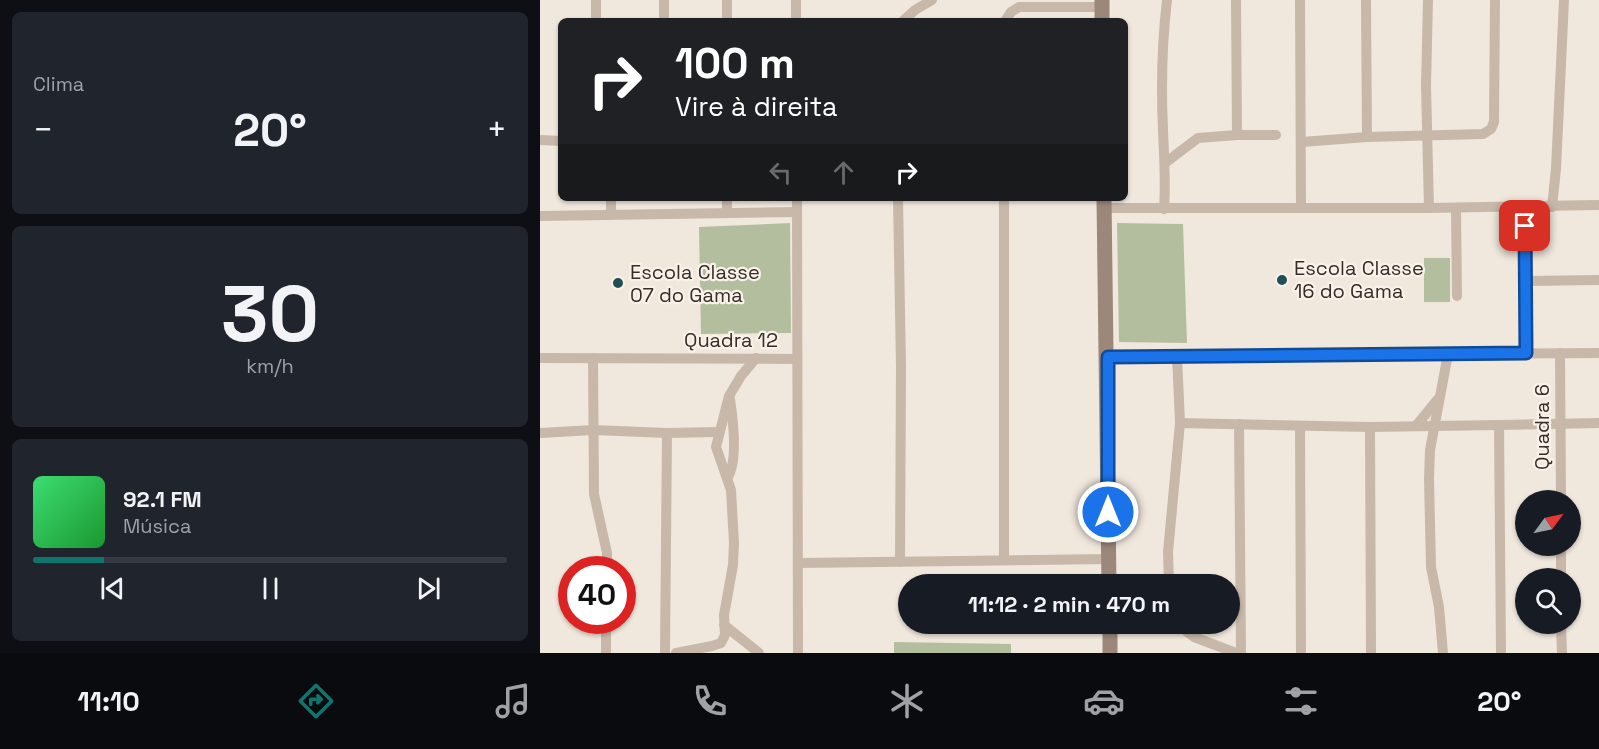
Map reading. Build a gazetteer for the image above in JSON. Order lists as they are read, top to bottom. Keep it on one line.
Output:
{"streets":{"street":["Quadra 12","Quadra 6"]},"places":["Escola Classe 16 do Gama","Escola Classe 07 do Gama"],"north":"top right","page":{"tile":["Clima",["30","km/h"]],"turn":["100 m","Vire à direita"],"heat":["−","20°","+"],"song":["92.1 FM","Música"],"limit":"40","trip":"11:12 · 2 min · 470 m","tabs":["11:10","20°"]}}
